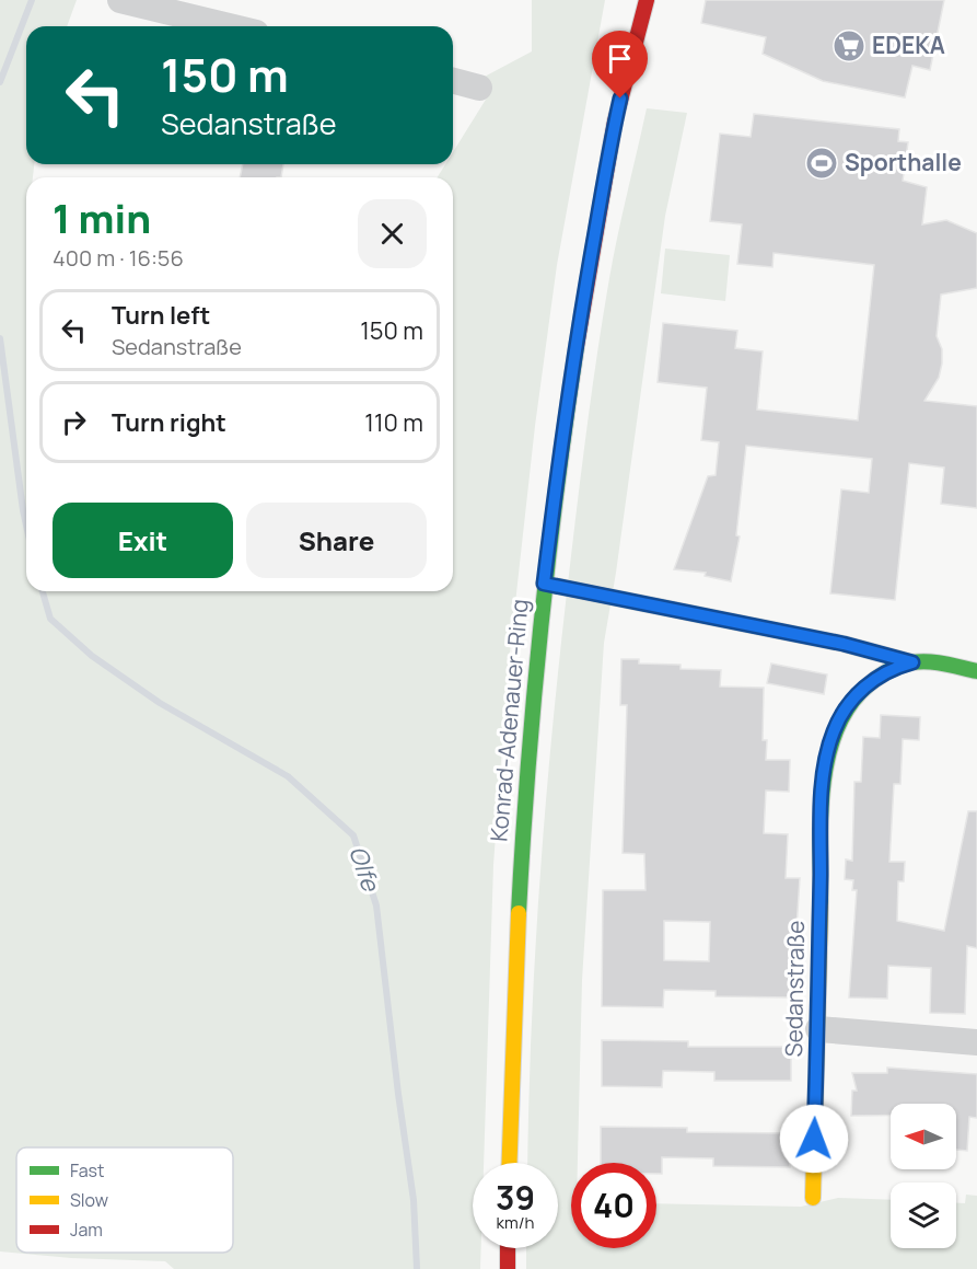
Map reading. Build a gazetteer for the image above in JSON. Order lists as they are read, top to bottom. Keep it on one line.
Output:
{"streets":{"main road":["Konrad-Adenauer-Ring","Sedanstraße"]},"crossings":[["Konrad-Adenauer-Ring","Sedanstraße"]],"water":["Olfe"],"places":{"supermarket":["EDEKA"],"sports":["Sporthalle"]},"legend":["Fast","Slow","Jam"],"north":"left","page":{"turn":["150 m","Sedanstraße"],"heading":["1 min","400 m · 16:56"],"list":[{"name":"Turn left","note":"Sedanstraße","value":"150 m"},{"name":"Turn right","value":"110 m"}],"buttons":["Exit","Share"],"speed":"39 km/h","limit":"40"}}
